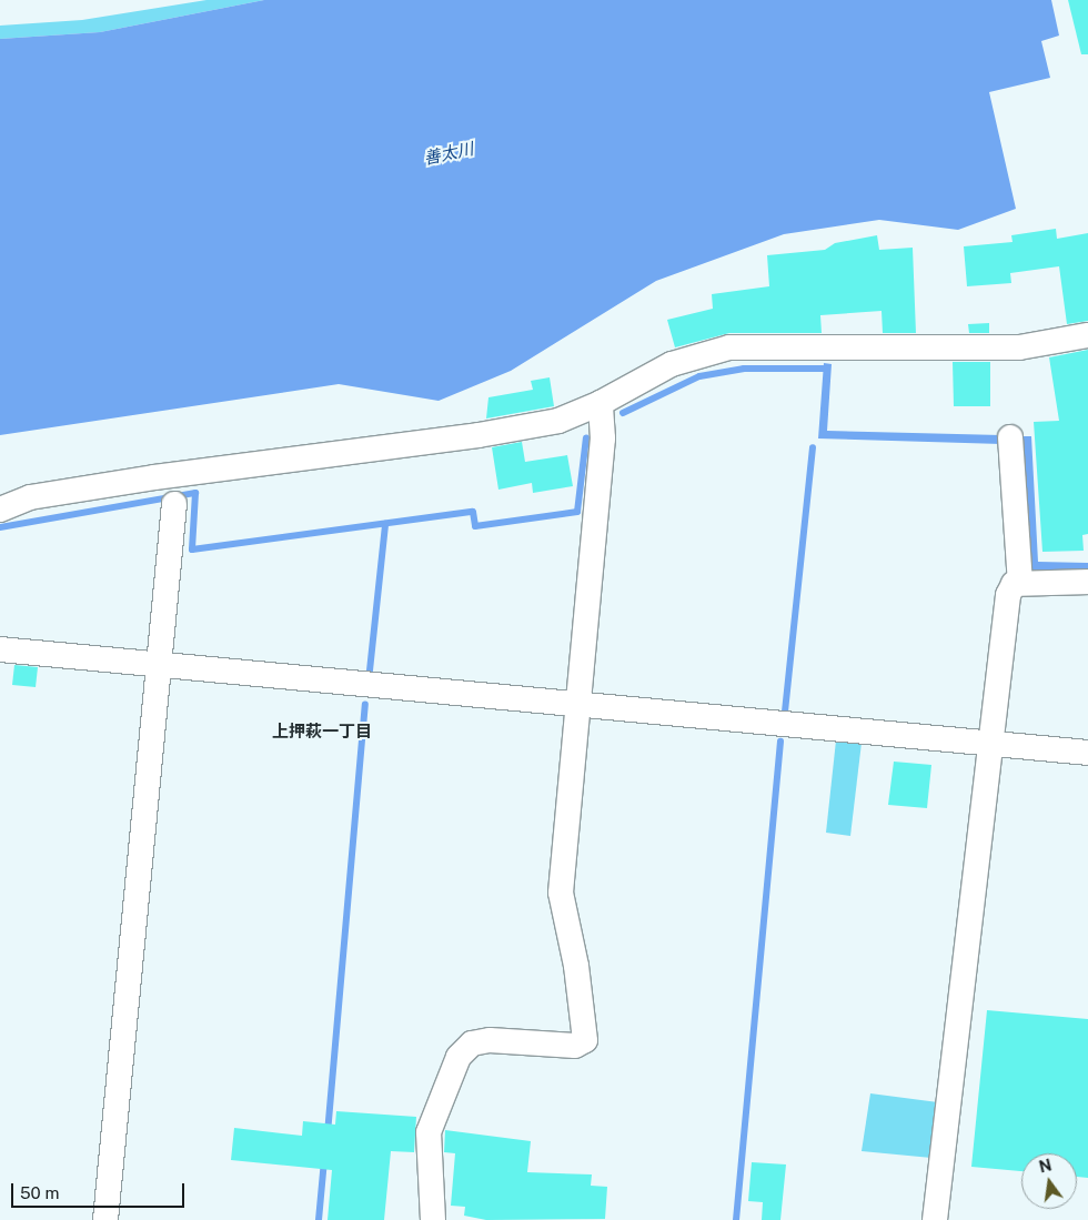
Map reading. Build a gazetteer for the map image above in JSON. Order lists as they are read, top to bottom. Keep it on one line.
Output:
{"districts":["上押萩一丁目"],"water":["善太川"],"scale_bar":"50 m","north":"top"}
